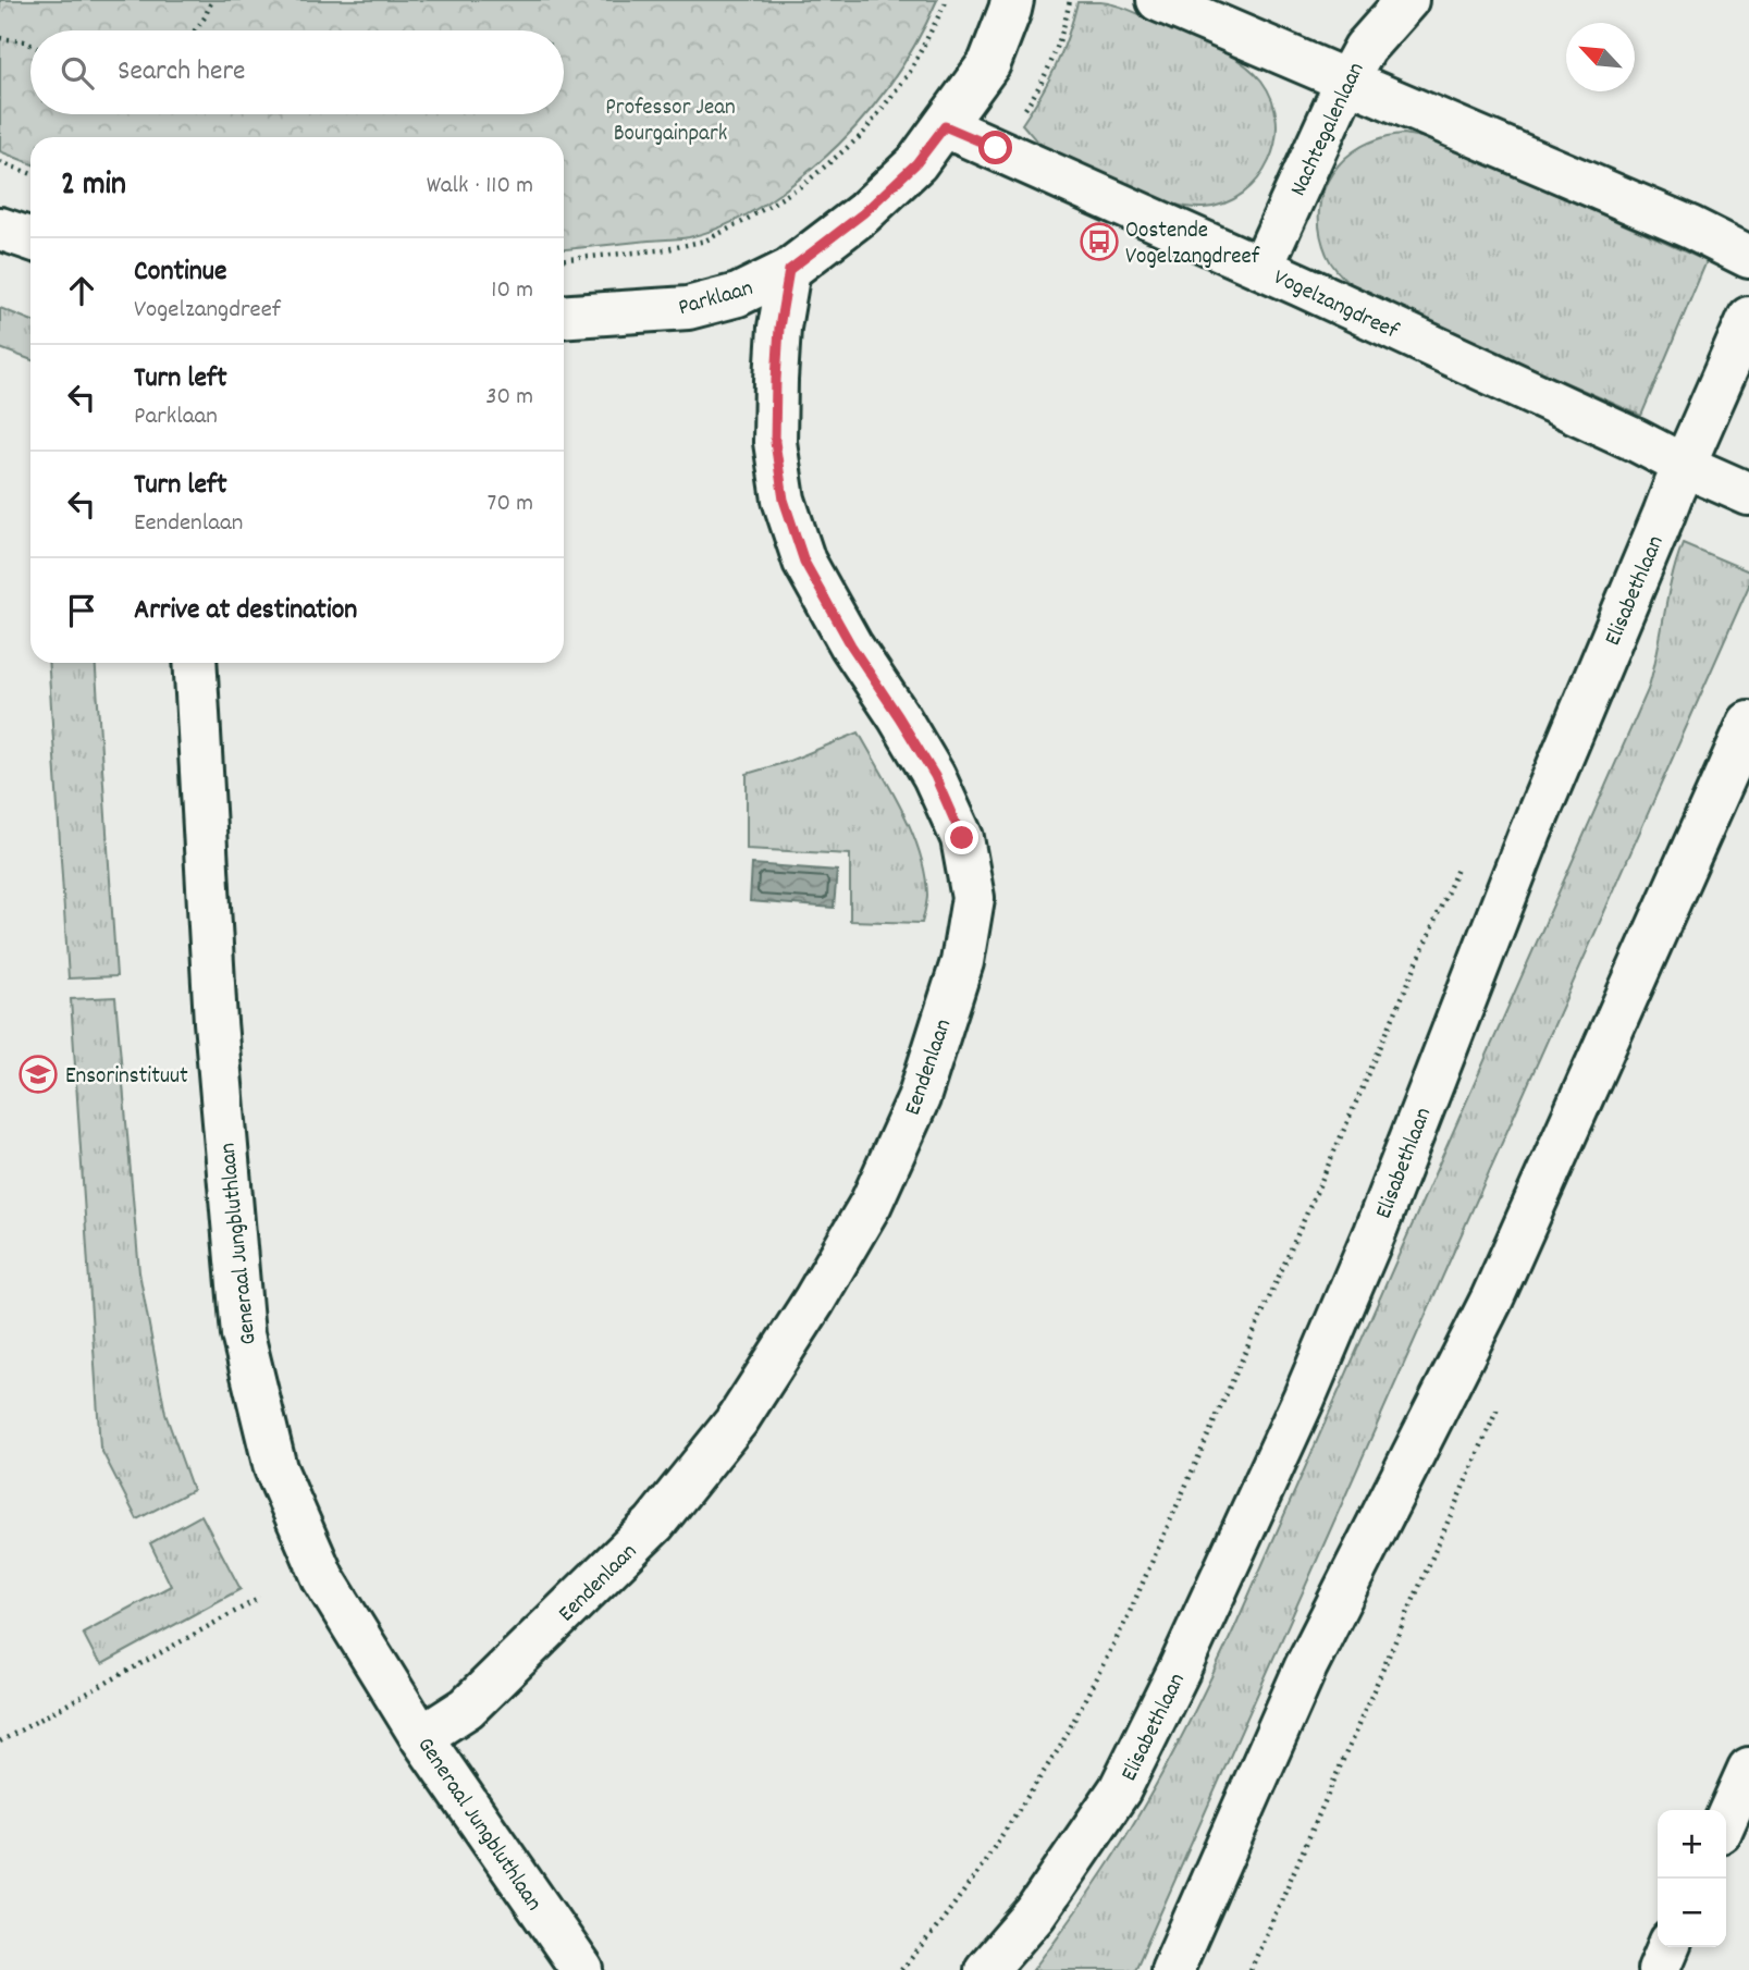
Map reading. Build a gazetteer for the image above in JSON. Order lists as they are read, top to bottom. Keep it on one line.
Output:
{"streets":{"street":["Nachtegalenlaan","Parklaan","Vogelzangdreef","Elisabethlaan","Eendenlaan","Generaal Jungbluthlaan"]},"crossings":[["Nachtegalenlaan","Vogelzangdreef"],["Parklaan","Vogelzangdreef"],["Parklaan","Eendenlaan"],["Vogelzangdreef","Elisabethlaan"],["Eendenlaan","Generaal Jungbluthlaan"]],"parks":["Professor Jean Bourgainpark"],"places":{"bus stop":["Oostende Vogelzangdreef"],"school or university":["Ensorinstituut"]},"north":"top left","page":{"search":"Search here","heading":["2 min","Walk · 110 m"],"list":[["Continue","Vogelzangdreef","10 m"],["Turn left","Parklaan","30 m"],["Turn left","Eendenlaan","70 m"],"Arrive at destination"],"map_buttons":["+","−"]}}
